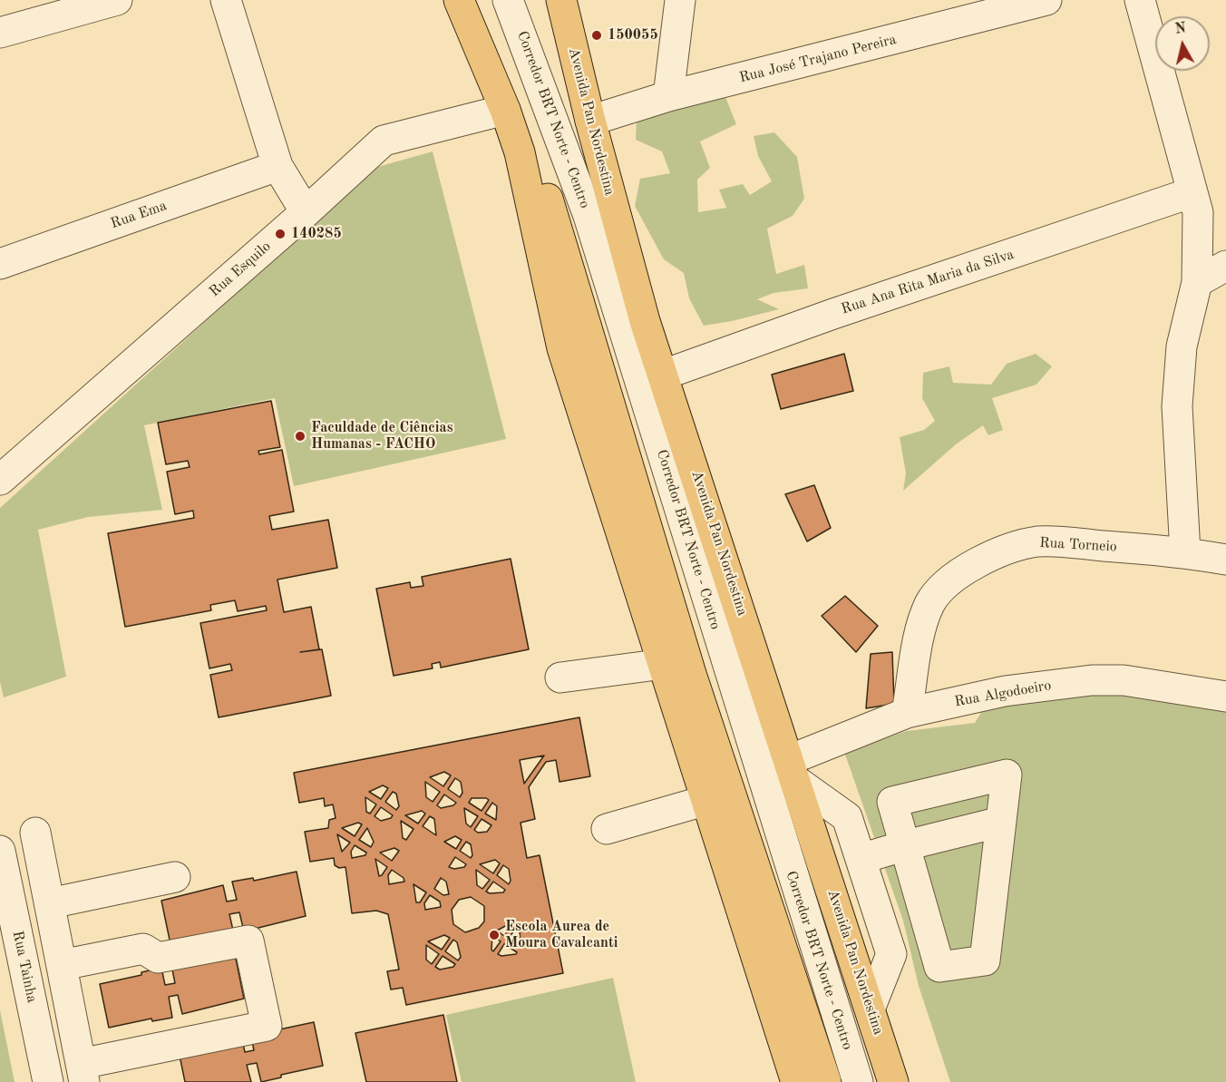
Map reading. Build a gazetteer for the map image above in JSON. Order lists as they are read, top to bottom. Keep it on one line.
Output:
{"streets":{"highway":["Avenida Pan Nordestina"],"street":["Rua José Trajano Pereira","Corredor BRT Norte - Centro","Rua Ema","Rua Esquilo","Rua Ana Rita Maria da Silva","Rua Torneio","Rua Algodoeiro","Rua Tainha"]},"crossings":[["Rua José Trajano Pereira","Avenida Pan Nordestina"],["Avenida Pan Nordestina","Rua Ana Rita Maria da Silva"],["Avenida Pan Nordestina","Rua Algodoeiro"],["Rua Torneio","Rua Algodoeiro"]],"places":["150055","140285","Faculdade de Ciências Humanas - FACHO","Escola Aurea de Moura Cavalcanti"],"north":"top"}
